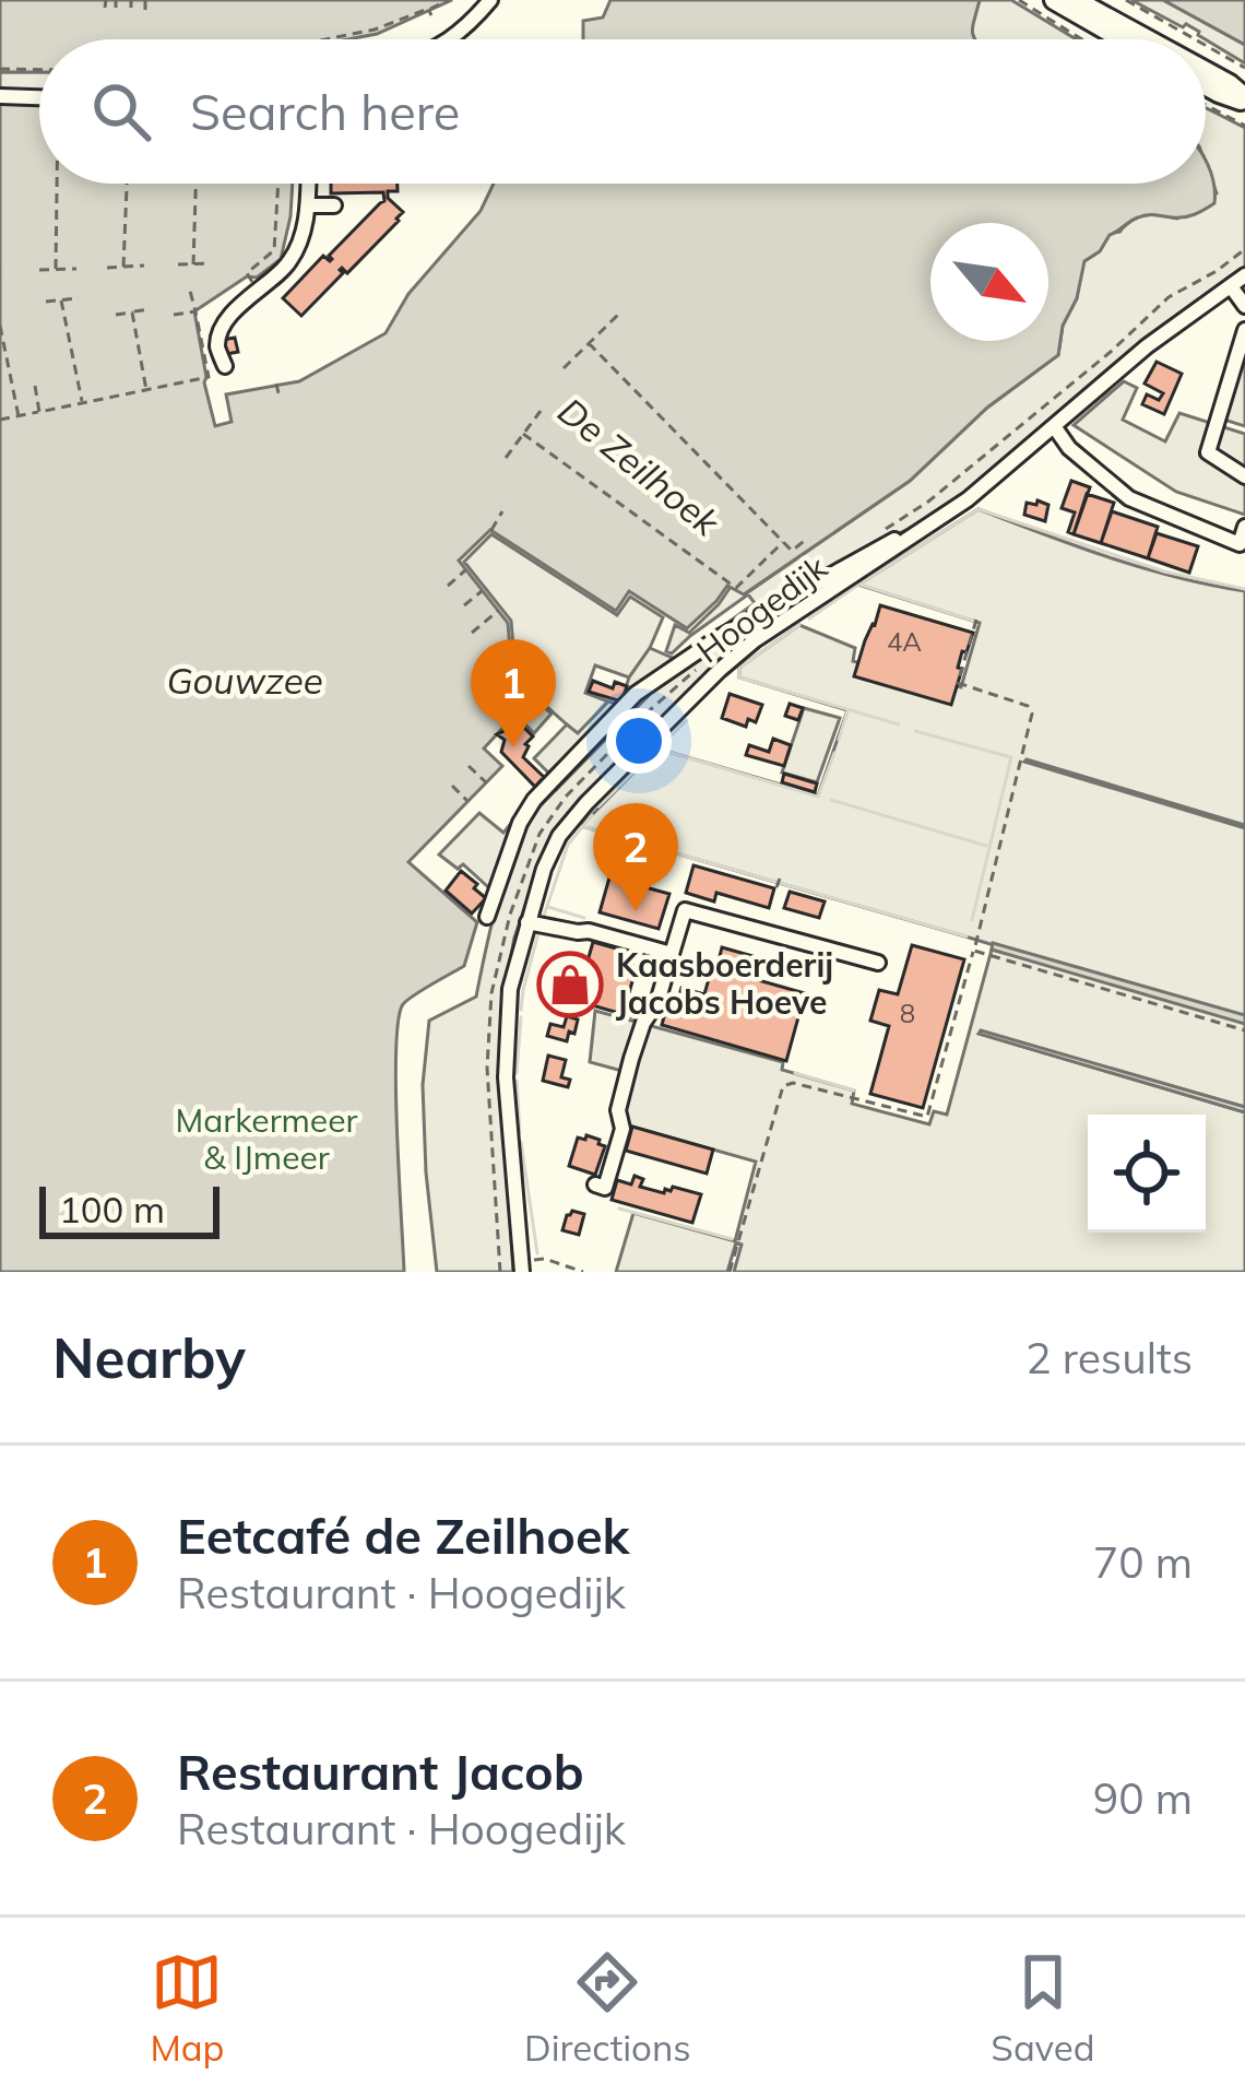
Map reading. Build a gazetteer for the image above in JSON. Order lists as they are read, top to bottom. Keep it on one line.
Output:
{"streets":{"street":["Hoogedijk"]},"water":["De Zeilhoek","Gouwzee"],"parks":["Markermeer & IJmeer"],"places":{"shop":["Kaasboerderij Jacobs Hoeve"]},"house_numbers":["4A","8"],"scale_bar":"100 m","north":"bottom right","page":{"search":"Search here","pins":["1","2"],"scale":"100 m","heading":["Nearby","2 results"],"list":[{"mark":"1","name":"Eetcafé de Zeilhoek","note":"Restaurant · Hoogedijk","value":"70 m"},{"mark":"2","name":"Restaurant Jacob","note":"Restaurant · Hoogedijk","value":"90 m"}],"nav":["Map","Directions","Saved"]}}
